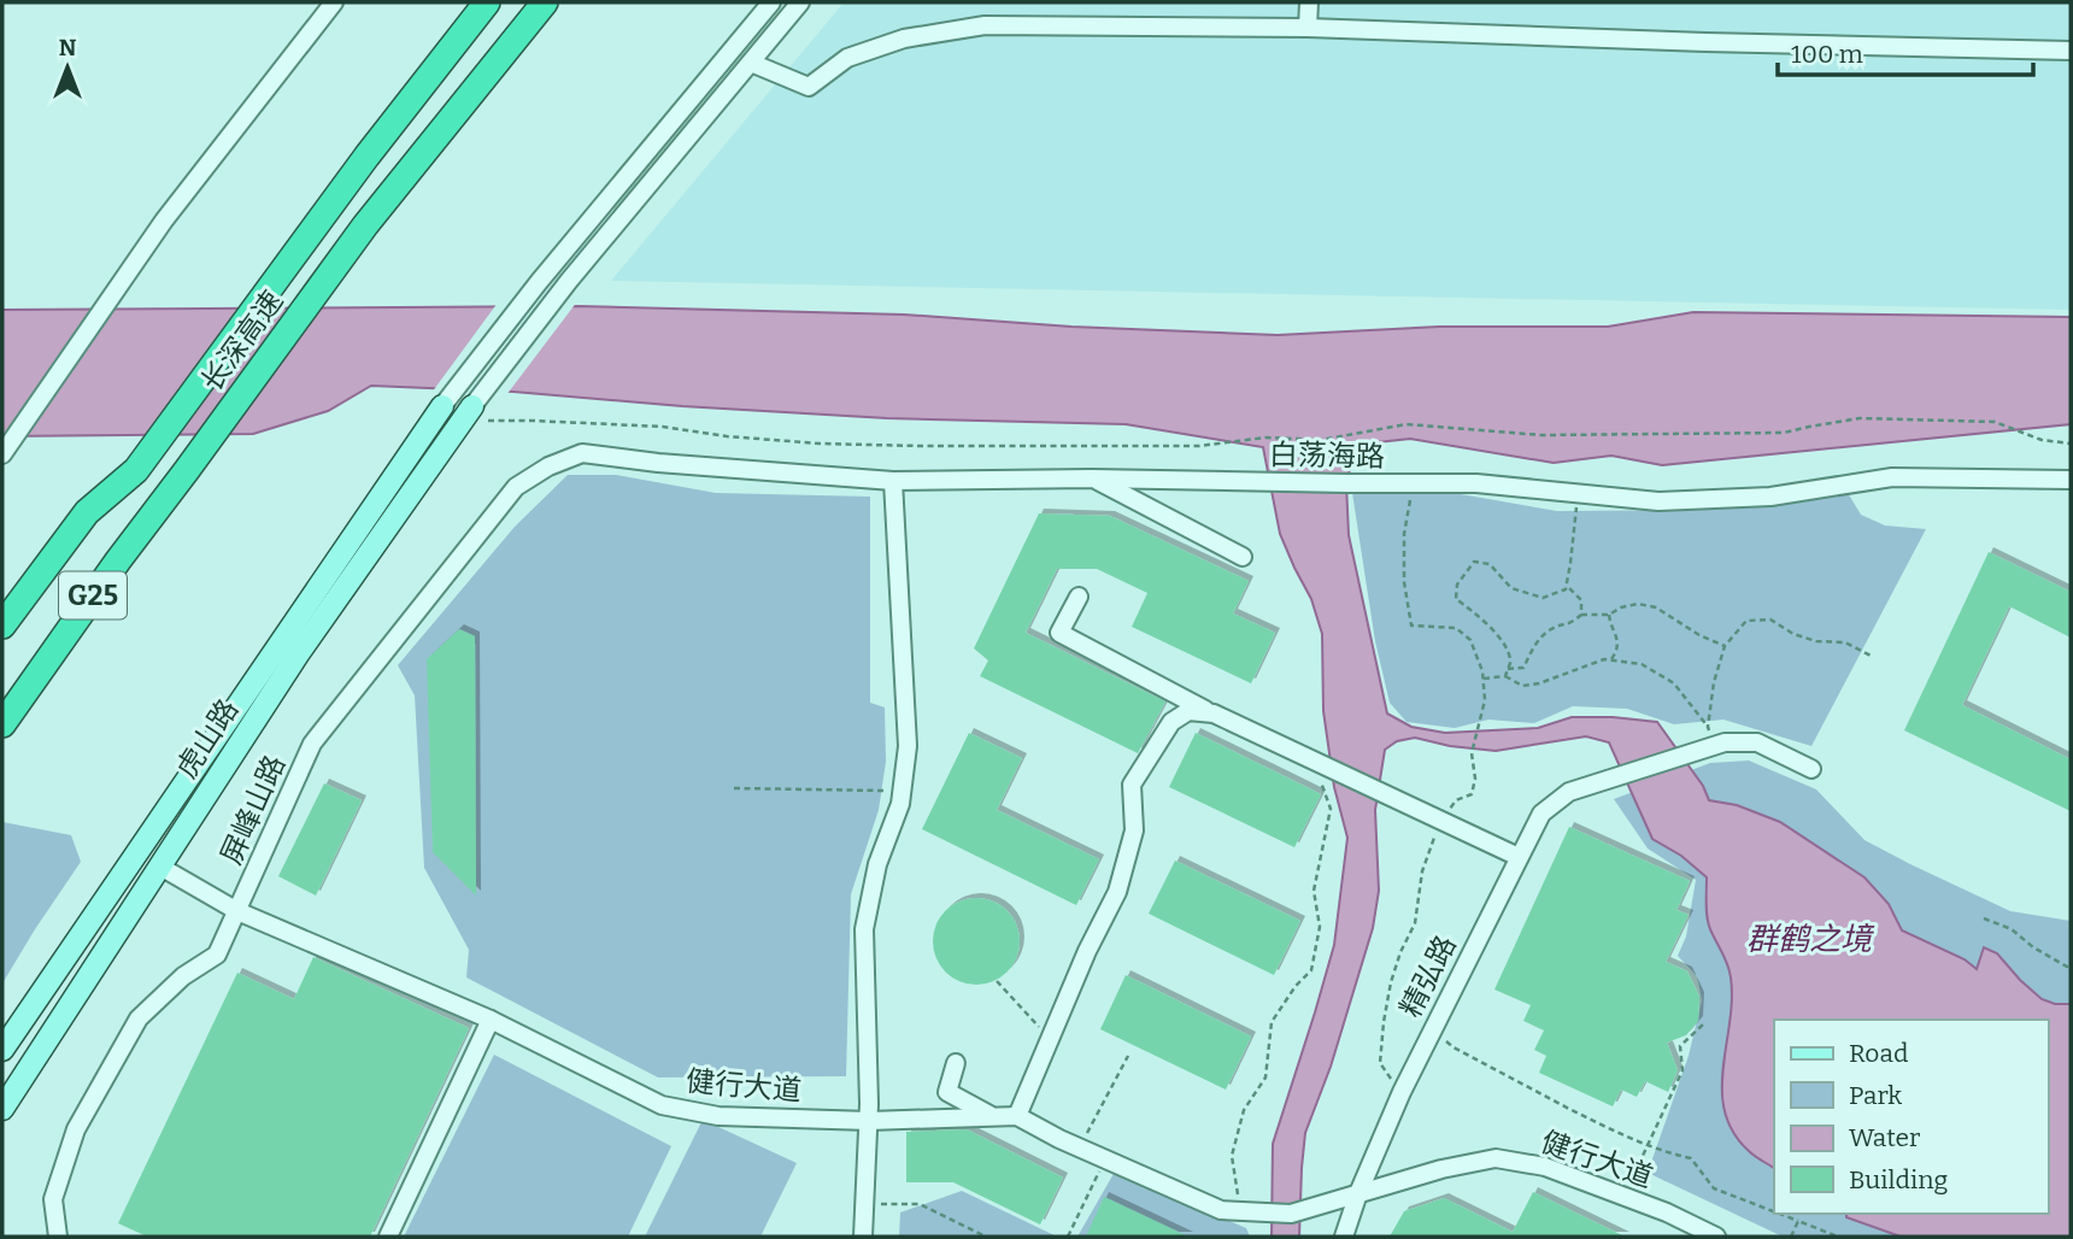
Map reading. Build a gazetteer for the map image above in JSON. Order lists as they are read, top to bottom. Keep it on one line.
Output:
{"streets":{"highway":["长深高速","G25"],"main road":["虎山路"],"street":["白荡海路","屏峰山路","精弘路","健行大道"]},"crossings":[["白荡海路","屏峰山路"],["虎山路","健行大道"],["屏峰山路","健行大道"],["精弘路","健行大道"]],"water":["群鹤之境"],"legend":["Road","Park","Water","Building"],"scale_bar":"100 m","north":"top"}
